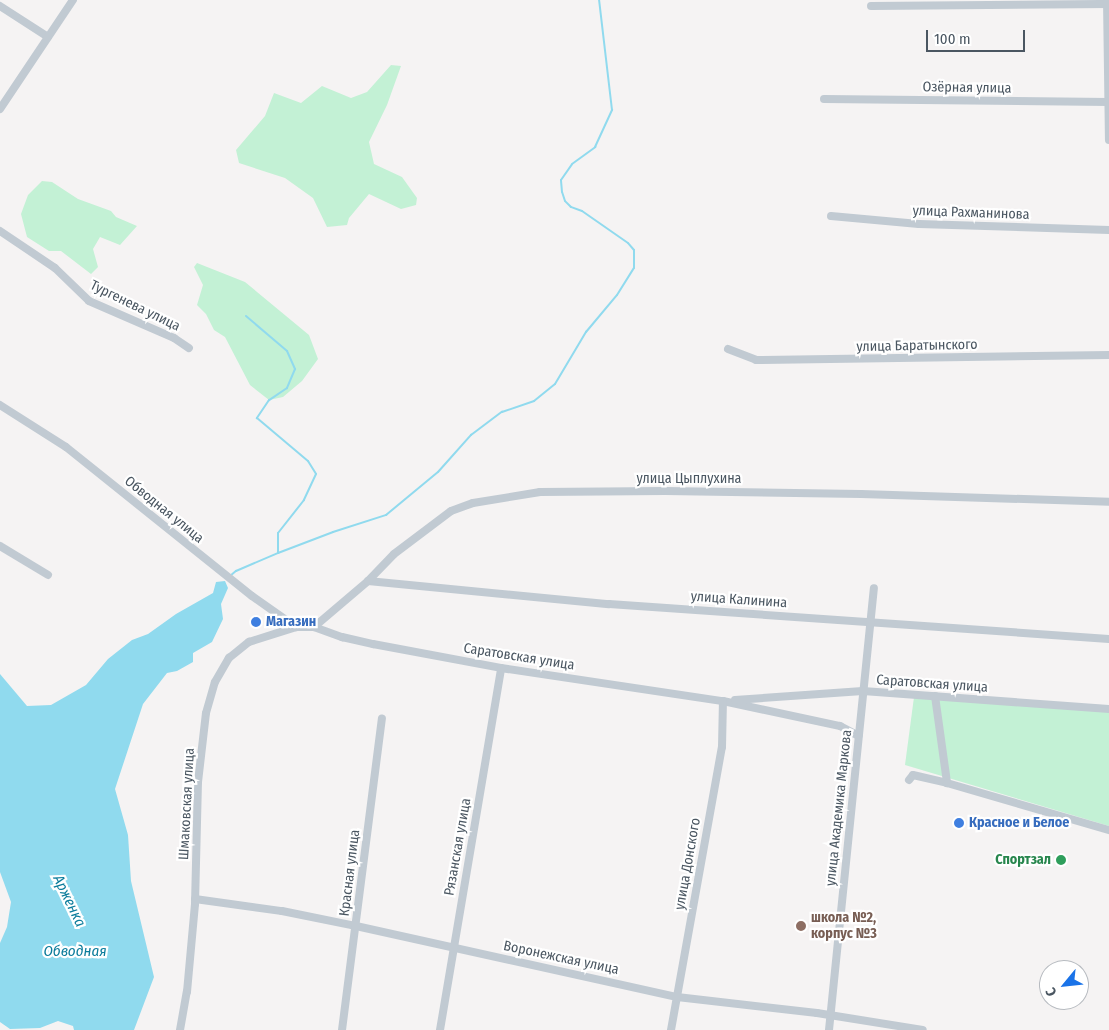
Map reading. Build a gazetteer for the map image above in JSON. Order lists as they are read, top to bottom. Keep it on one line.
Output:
{"streets":{"street":["Озёрная улица","улица Рахманинова","Тургенева улица","улица Баратынского","улица Цыплухина","Обводная улица","улица Калинина","Саратовская улица","Шмаковская улица","улица Академика Маркова","Рязанская улица","улица Донского","Красная улица","Воронежская улица"]},"crossings":[["улица Цыплухина","улица Калинина"],["улица Цыплухина","Саратовская улица"],["Обводная улица","Шмаковская улица"],["улица Калинина","улица Академика Маркова"],["Саратовская улица","улица Академика Маркова"],["Саратовская улица","Рязанская улица"],["Саратовская улица","улица Донского"],["Шмаковская улица","Воронежская улица"],["улица Академика Маркова","Воронежская улица"],["Рязанская улица","Воронежская улица"],["улица Донского","Воронежская улица"],["Красная улица","Воронежская улица"]],"water":["Арженка","Обводная"],"places":["Магазин","Красное и Белое","Спортзал","школа №2, корпус №3"],"scale_bar":"100 m","north":"bottom left"}
